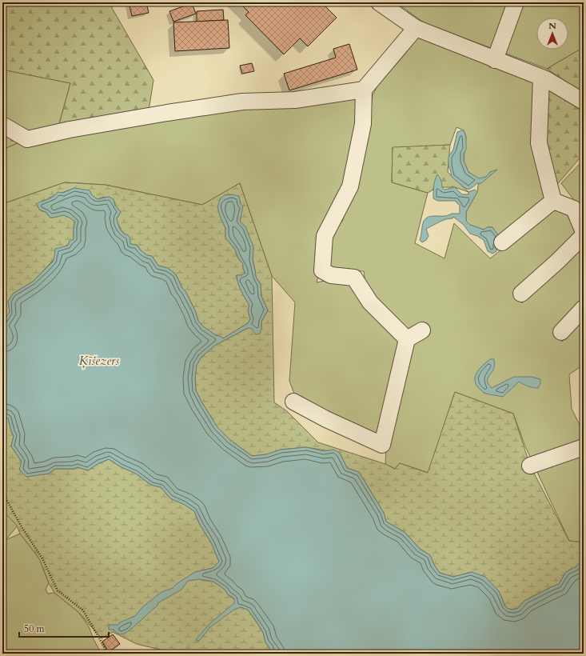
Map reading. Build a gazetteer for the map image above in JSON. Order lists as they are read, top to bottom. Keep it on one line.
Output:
{"water":["Ķīšezers"],"scale_bar":"50 m","north":"top"}
